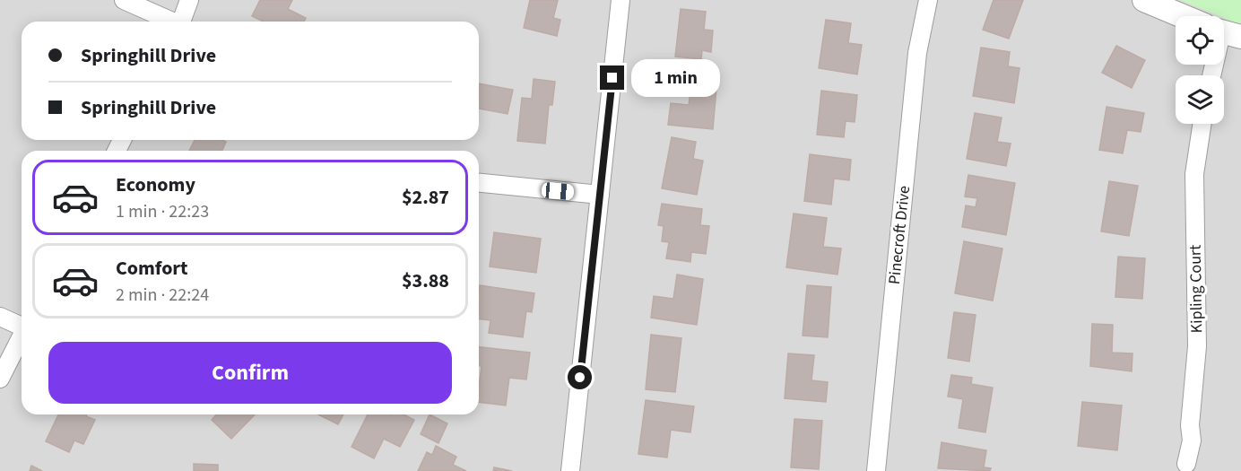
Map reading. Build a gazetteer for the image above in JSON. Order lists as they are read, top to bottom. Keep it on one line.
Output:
{"streets":{"street":["Pinecroft Drive","Kipling Court"]},"page":{"banner":["Springhill Drive","Springhill Drive"],"bubble":"1 min","list":[{"name":"Economy","note":"1 min · 22:23","value":"$2.87"},{"name":"Comfort","note":"2 min · 22:24","value":"$3.88"}],"buttons":"Confirm"}}
